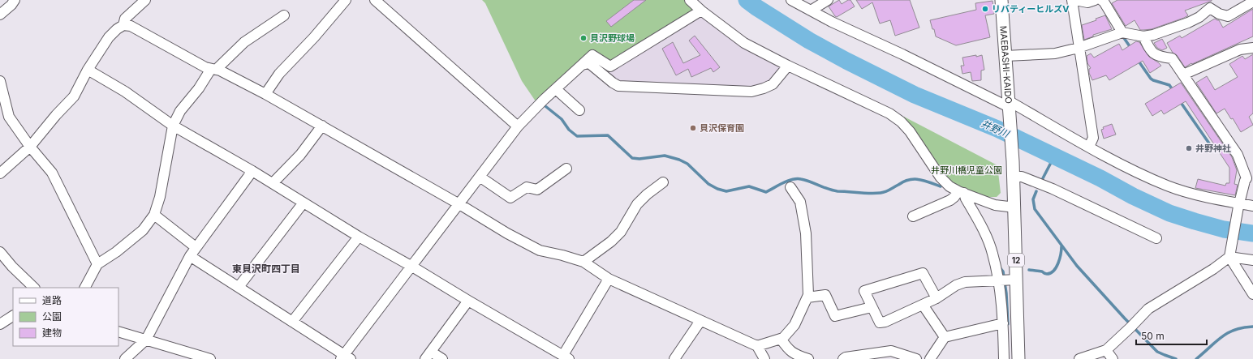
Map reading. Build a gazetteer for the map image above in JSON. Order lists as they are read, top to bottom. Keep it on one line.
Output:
{"streets":{"main road":["MAEBASHI-KAIDO","12"]},"crossings":[["MAEBASHI-KAIDO","12"]],"districts":["東貝沢町四丁目"],"water":["井野川"],"parks":["井野川橋児童公園"],"places":["リバティーヒルズⅤ","貝沢野球場","貝沢保育園","井野神社"],"legend":["道路","公園","建物"],"scale_bar":"50 m"}
